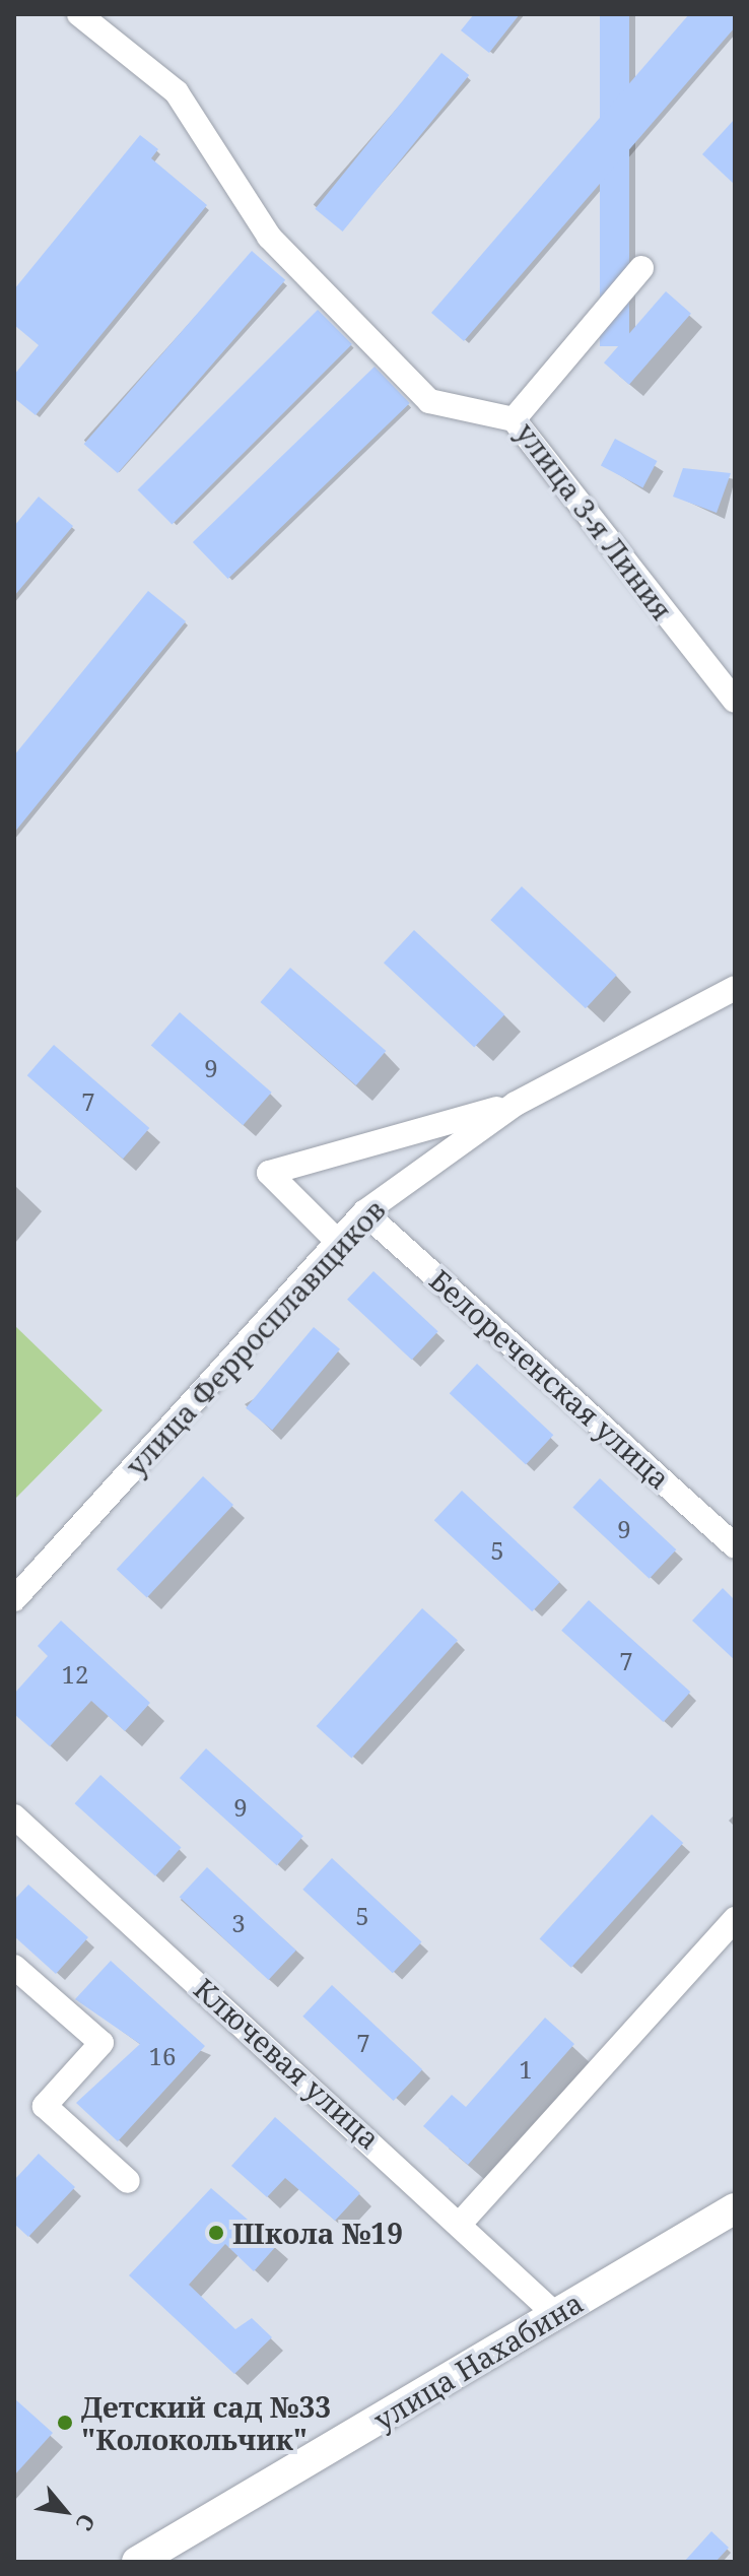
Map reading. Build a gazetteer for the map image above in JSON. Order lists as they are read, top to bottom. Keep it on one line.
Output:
{"streets":{"main road":["улица Нахабина"],"street":["улица 3-я Линия","улица Ферросплавщиков","Белореченская улица","Ключевая улица"]},"crossings":[["улица Ферросплавщиков","Белореченская улица"],["Ключевая улица","улица Нахабина"]],"places":["Школа №19","Детский сад №33 \"Колокольчик\""],"house_numbers":["9","7","9","5","7","12","9","5","3","7","16","1"],"north":"bottom right"}
